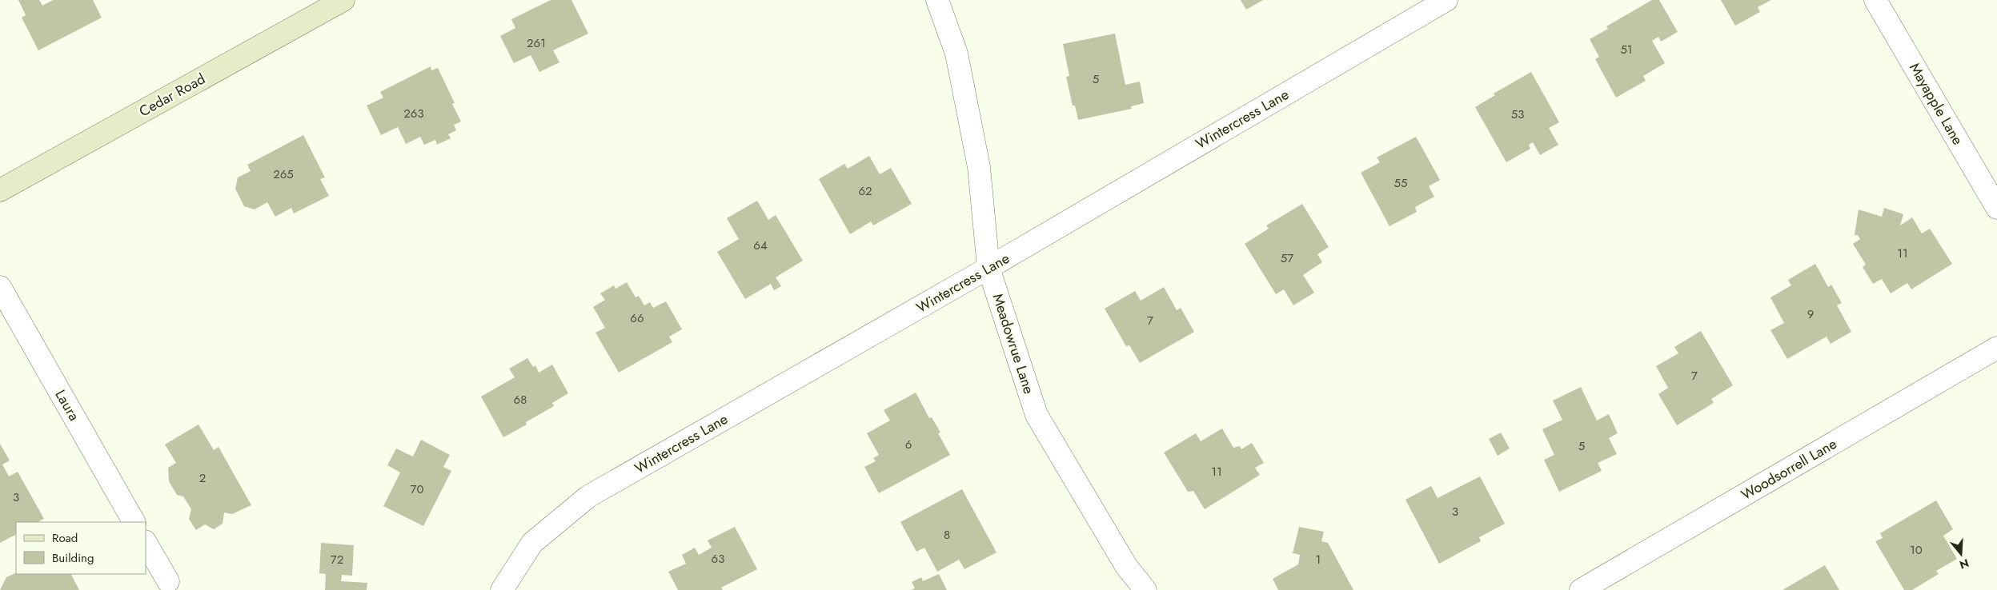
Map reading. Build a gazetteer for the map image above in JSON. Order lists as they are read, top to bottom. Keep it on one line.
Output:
{"streets":{"street":["Cedar Road","Mayapple Lane","Wintercress Lane","Meadowrue Lane","Laura","Woodsorrell Lane"]},"crossings":[["Wintercress Lane","Meadowrue Lane"]],"house_numbers":["261","51","5","263","53","265","55","62","64","11","57","9","66","7","7","68","6","5","11","2","70","3","3","8","10","63","72","1"],"legend":["Road","Building"],"north":"bottom"}
